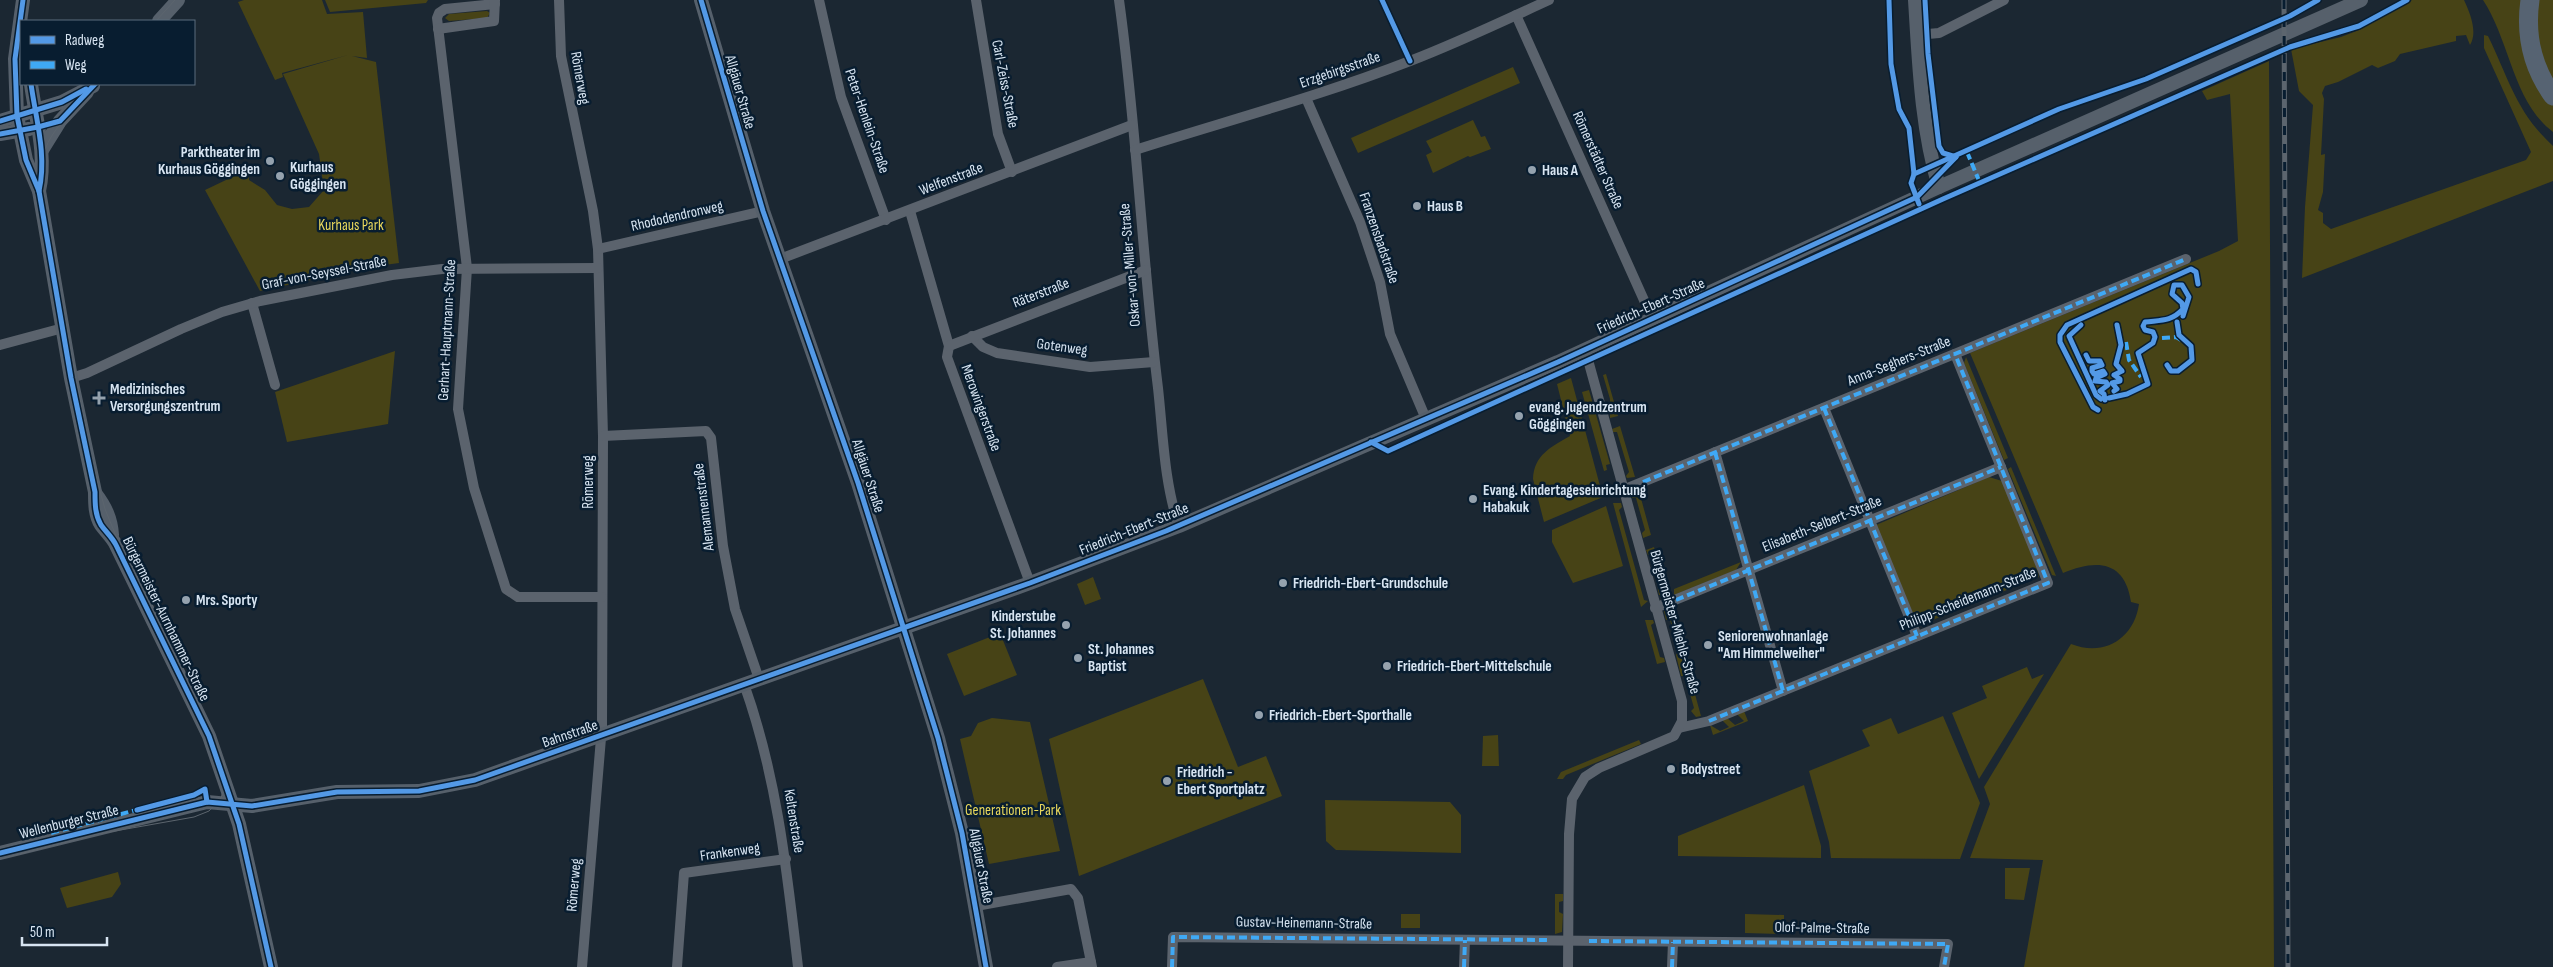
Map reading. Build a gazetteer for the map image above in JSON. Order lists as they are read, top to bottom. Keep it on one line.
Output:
{"streets":{"street":["Erzgebirgsstraße","Römerweg","Carl-Zeiss-Straße","Allgäuer Straße","Peter-Henlein-Straße","Römerstädter Straße","Welfenstraße","Rhododendronweg","Franzensbadstraße","Oskar-von-Miller-Straße","Graf-von-Seyssel-Straße","Räterstraße","Friedrich-Ebert-Straße","Gerhart-Hauptmann-Straße","Gotenweg","Anna-Seghers-Straße","Merowingerstraße","Alemannenstraße","Elisabeth-Selbert-Straße","Philipp-Scheidemann-Straße","Bürgermeister-Aurnhammer-Straße","Bürgermeister-Miehle-Straße","Bahnstraße","Keltenstraße","Wellenburger Straße","Frankenweg","Gustav-Heinemann-Straße","Olof-Palme-Straße"]},"crossings":[["Erzgebirgsstraße","Römerstädter Straße"],["Erzgebirgsstraße","Franzensbadstraße"],["Erzgebirgsstraße","Oskar-von-Miller-Straße"],["Römerweg","Rhododendronweg"],["Römerweg","Graf-von-Seyssel-Straße"],["Römerweg","Gerhart-Hauptmann-Straße"],["Römerweg","Alemannenstraße"],["Römerweg","Bahnstraße"],["Carl-Zeiss-Straße","Welfenstraße"],["Allgäuer Straße","Welfenstraße"],["Allgäuer Straße","Rhododendronweg"],["Allgäuer Straße","Friedrich-Ebert-Straße"],["Allgäuer Straße","Bahnstraße"],["Peter-Henlein-Straße","Welfenstraße"],["Römerstädter Straße","Friedrich-Ebert-Straße"],["Welfenstraße","Oskar-von-Miller-Straße"],["Welfenstraße","Merowingerstraße"],["Franzensbadstraße","Friedrich-Ebert-Straße"],["Oskar-von-Miller-Straße","Räterstraße"],["Oskar-von-Miller-Straße","Friedrich-Ebert-Straße"],["Oskar-von-Miller-Straße","Gotenweg"],["Graf-von-Seyssel-Straße","Gerhart-Hauptmann-Straße"],["Graf-von-Seyssel-Straße","Bürgermeister-Aurnhammer-Straße"],["Räterstraße","Gotenweg"],["Räterstraße","Merowingerstraße"],["Friedrich-Ebert-Straße","Merowingerstraße"],["Friedrich-Ebert-Straße","Bürgermeister-Miehle-Straße"],["Friedrich-Ebert-Straße","Bahnstraße"],["Anna-Seghers-Straße","Philipp-Scheidemann-Straße"],["Anna-Seghers-Straße","Bürgermeister-Miehle-Straße"],["Alemannenstraße","Bahnstraße"],["Elisabeth-Selbert-Straße","Philipp-Scheidemann-Straße"],["Elisabeth-Selbert-Straße","Bürgermeister-Miehle-Straße"],["Philipp-Scheidemann-Straße","Bürgermeister-Miehle-Straße"],["Bürgermeister-Aurnhammer-Straße","Bahnstraße"],["Bürgermeister-Aurnhammer-Straße","Wellenburger Straße"],["Bahnstraße","Keltenstraße"],["Bahnstraße","Wellenburger Straße"],["Keltenstraße","Frankenweg"],["Gustav-Heinemann-Straße","Olof-Palme-Straße"]],"parks":["Kurhaus Park","Generationen-Park"],"places":{"other":["Parktheater im Kurhaus Göggingen","Haus A","Kurhaus Göggingen","Haus B","evang. Jugendzentrum Göggingen","Evang. Kindertageseinrichtung Habakuk","Friedrich-Ebert-Grundschule","Mrs. Sporty","Kinderstube St. Johannes","Seniorenwohnanlage \"Am Himmelweiher\"","St. Johannes Baptist","Friedrich-Ebert-Mittelschule","Friedrich-Ebert-Sporthalle","Bodystreet","Friedrich - Ebert Sportplatz"],"health":["Medizinisches Versorgungszentrum"]},"legend":["Radweg","Weg"],"scale_bar":"50 m"}
